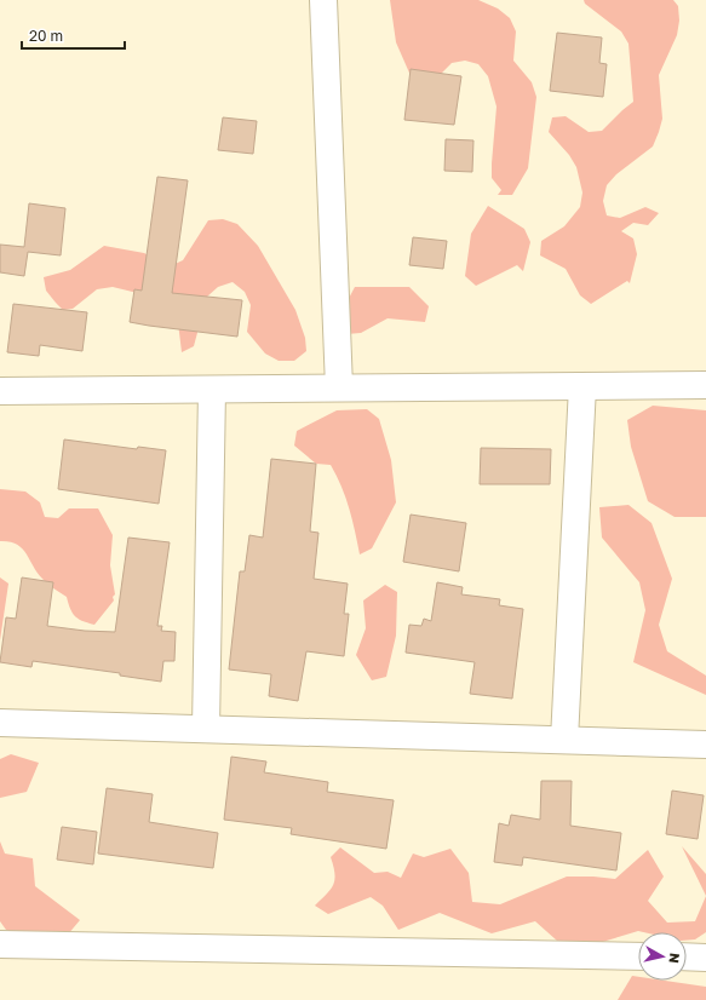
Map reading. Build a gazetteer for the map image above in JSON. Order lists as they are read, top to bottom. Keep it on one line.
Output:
{"scale_bar":"20 m","north":"right"}
